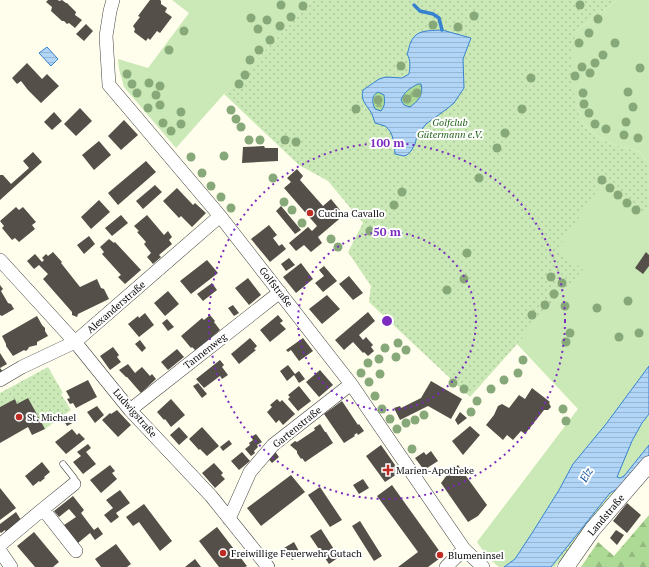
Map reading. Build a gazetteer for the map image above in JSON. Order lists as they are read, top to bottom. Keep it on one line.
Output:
{"streets":{"street":["Golfstraße","Alexanderstraße","Tannenweg","Ludwigstraße","Gartenstraße","Landstraße"]},"crossings":[["Golfstraße","Alexanderstraße"],["Golfstraße","Tannenweg"],["Golfstraße","Gartenstraße"],["Alexanderstraße","Ludwigstraße"],["Tannenweg","Ludwigstraße"],["Ludwigstraße","Gartenstraße"]],"water":["Elz"],"parks":["Golfclub Gütermann e.V."],"places":{"other":["Cucina Cavallo","St. Michael","Freiwillige Feuerwehr Gutach","Blumeninsel"],"health":["Marien-Apotheke"]},"rings":["100 m","50 m"]}
